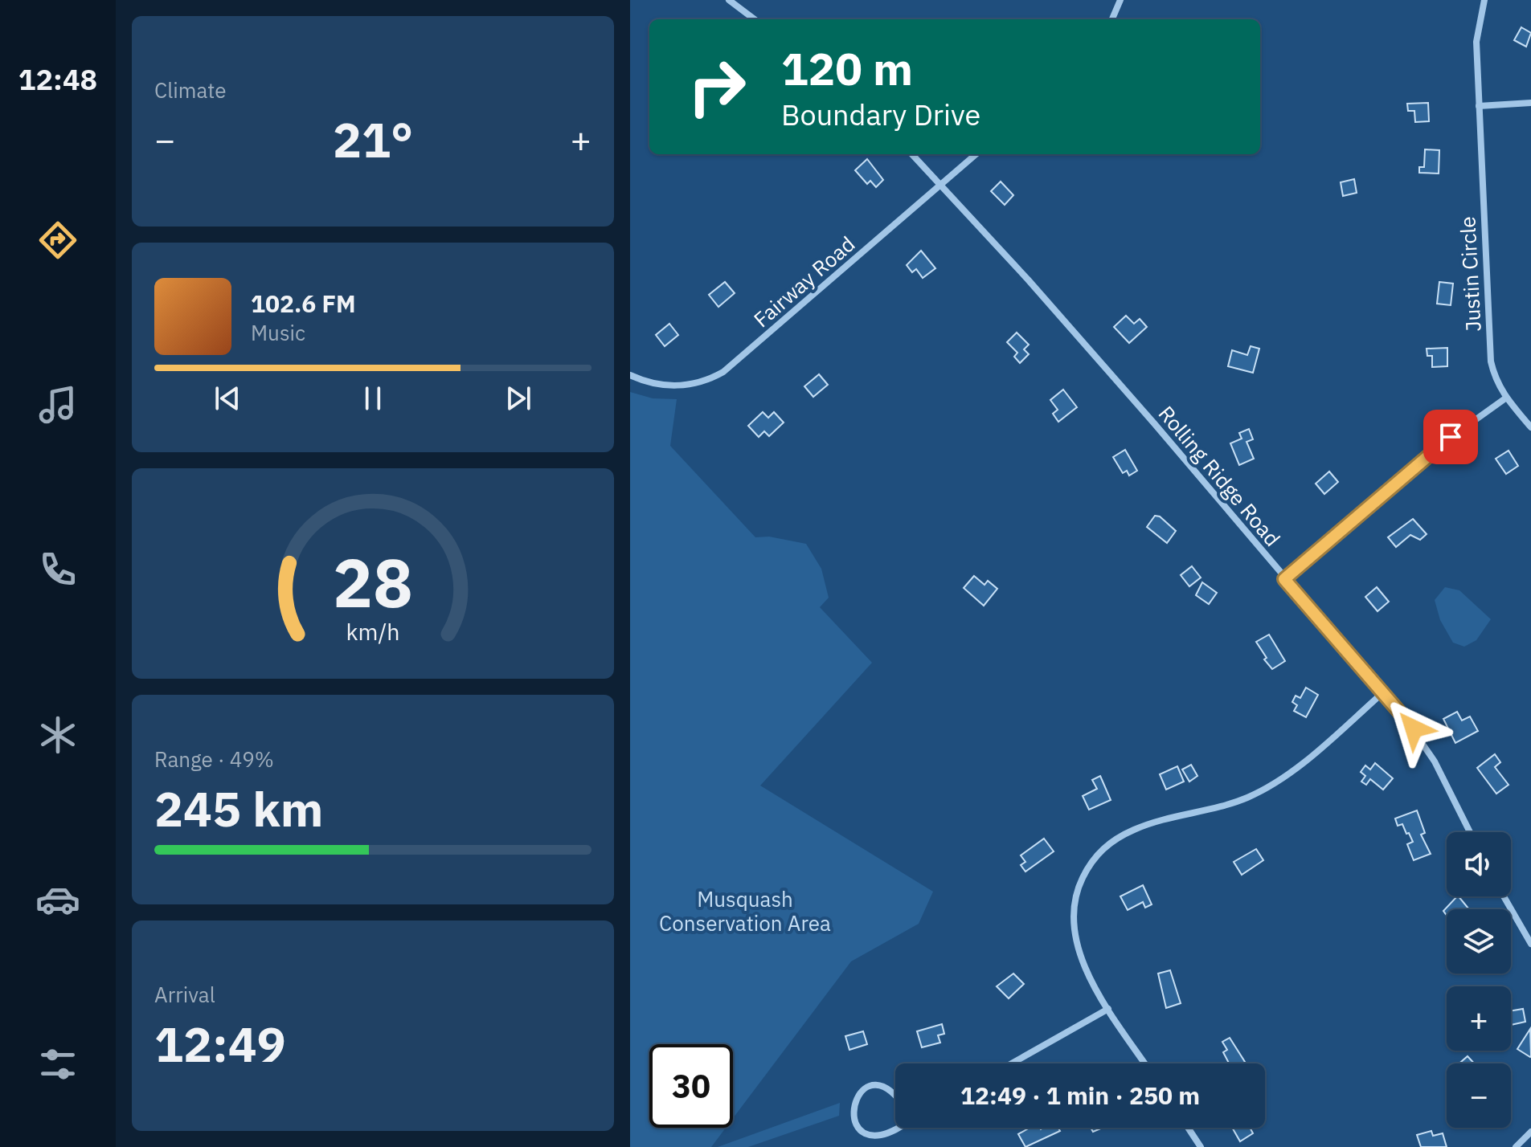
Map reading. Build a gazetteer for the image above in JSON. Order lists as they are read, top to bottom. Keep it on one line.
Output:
{"streets":{"street":["Justin Circle","Fairway Road","Rolling Ridge Road"]},"crossings":[["Fairway Road","Rolling Ridge Road"]],"parks":["Musquash Conservation Area"],"page":{"tabs":"12:48","tile":["Climate",["Range · 49%","245 km"],["Arrival","12:49"]],"turn":["120 m","Boundary Drive"],"heat":["−","21°","+"],"song":["102.6 FM","Music"],"map_buttons":["+","−"],"limit":"30","trip":"12:49 · 1 min · 250 m","gauge":["28","km/h"]}}
